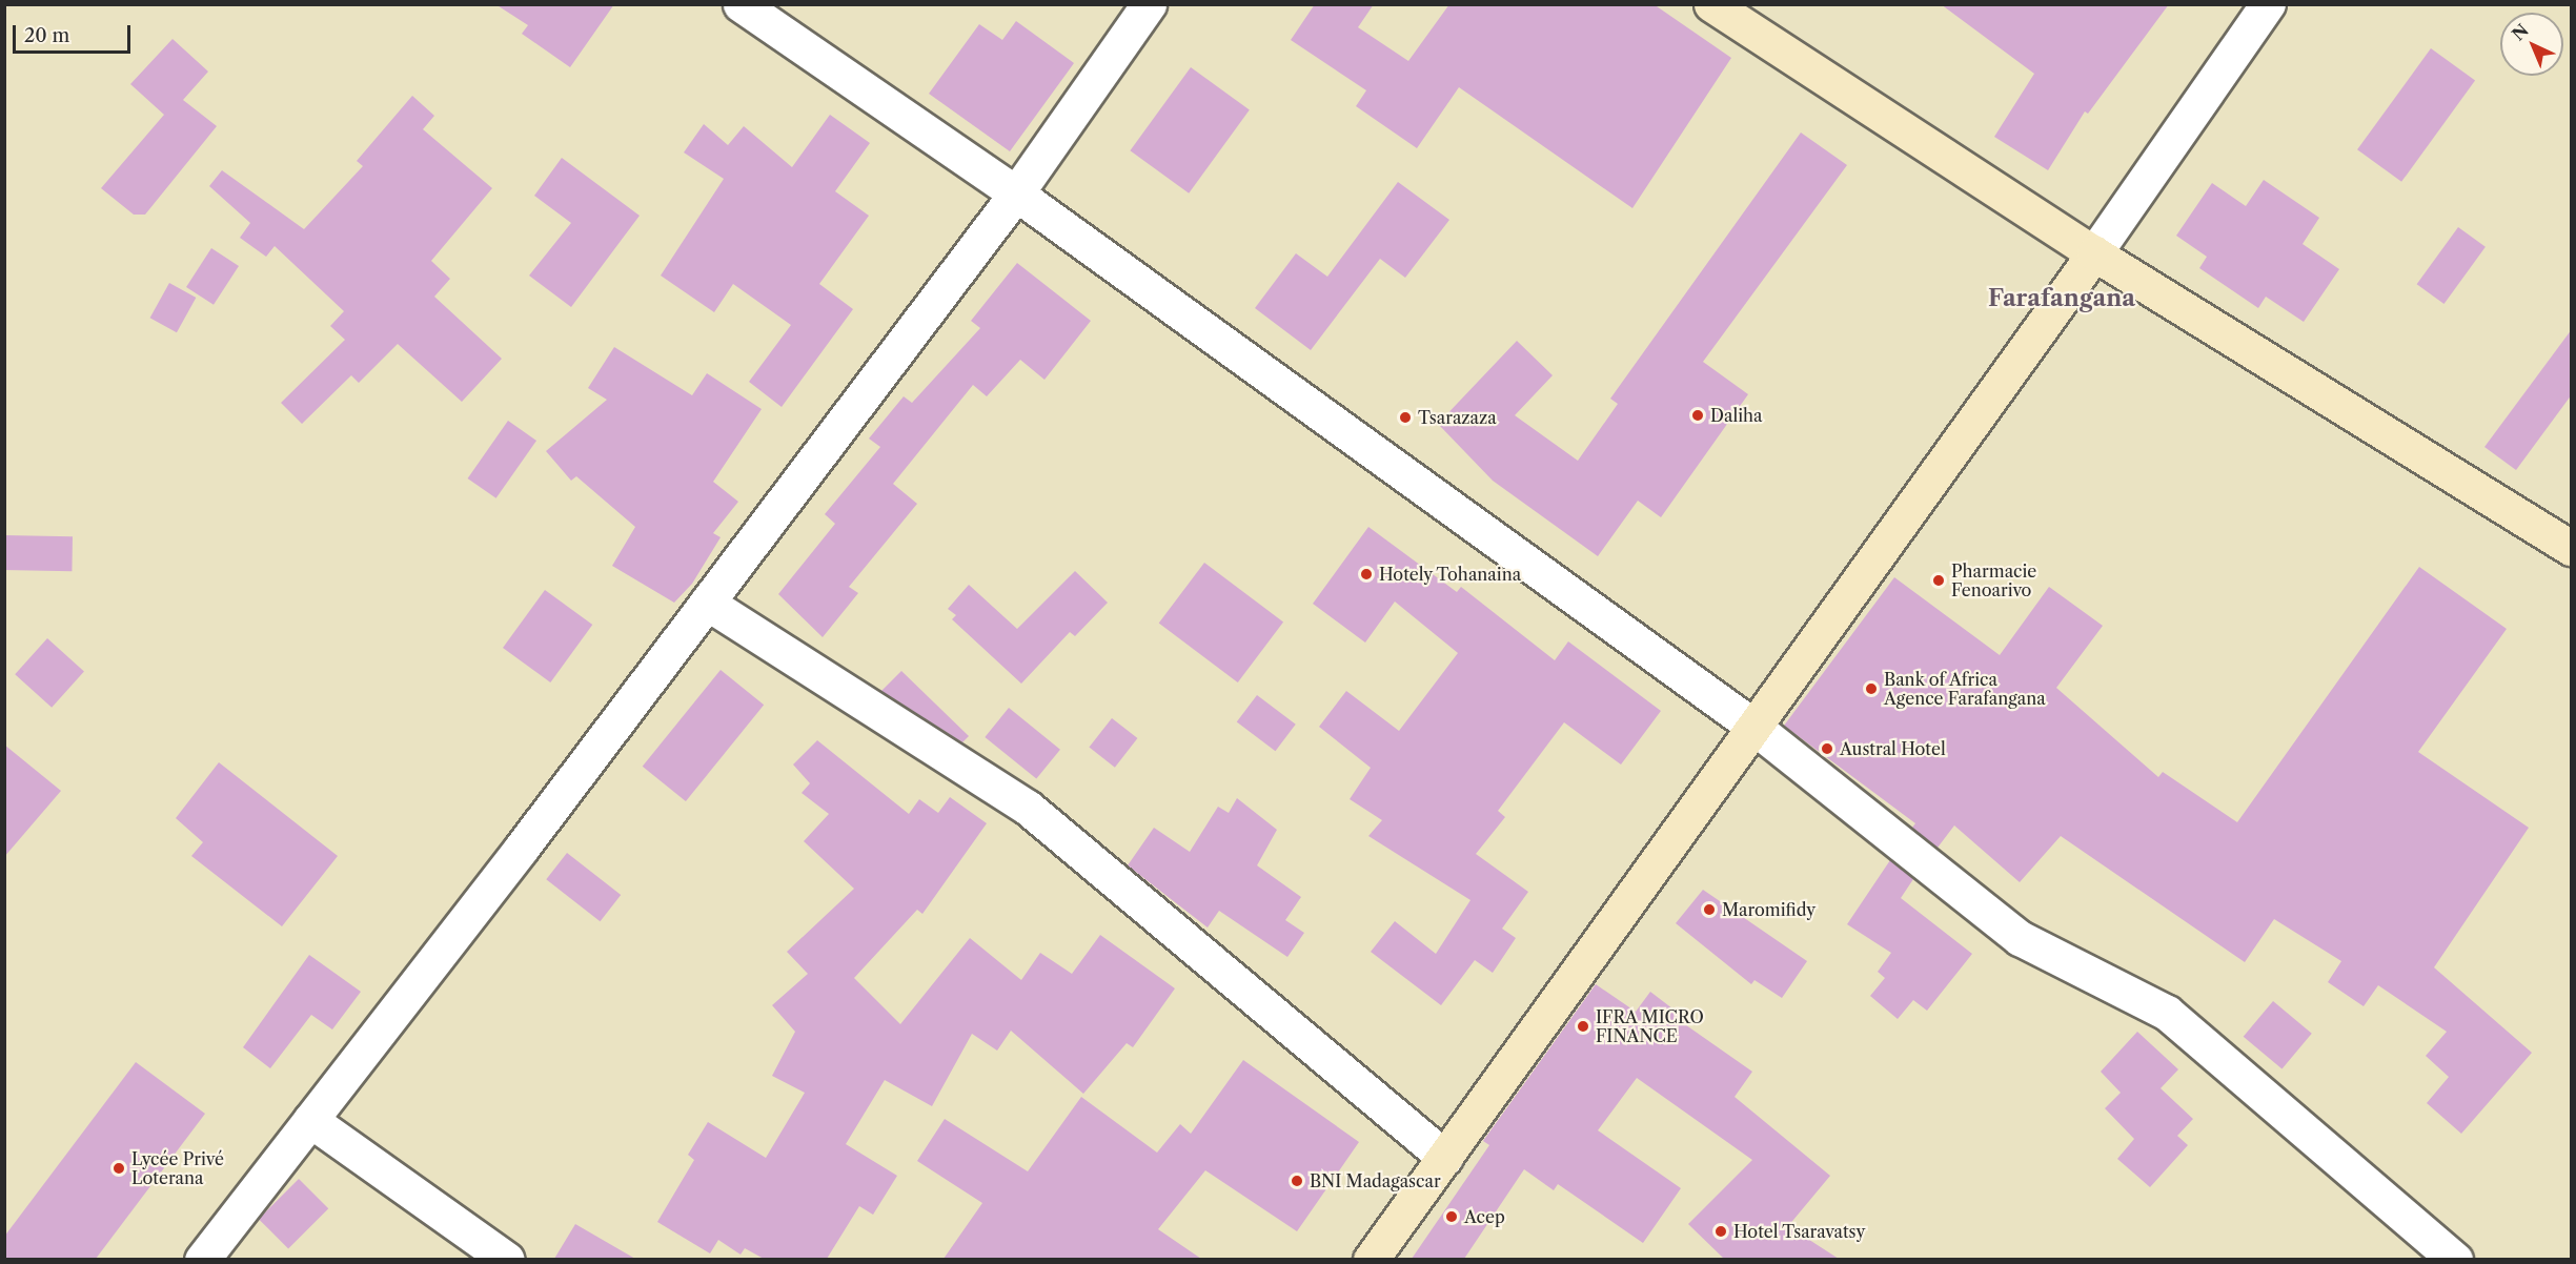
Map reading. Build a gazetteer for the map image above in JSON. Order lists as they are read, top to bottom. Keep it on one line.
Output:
{"districts":["Farafangana"],"places":["Daliha","Tsarazaza","Hotely Tohanaina","Pharmacie Fenoarivo","Bank of Africa Agence Farafangana","Austral Hotel","Maromifidy","IFRA MICRO FINANCE","Lycée Privé Loterana","BNI Madagascar","Acep","Hotel Tsaravatsy"],"scale_bar":"20 m","north":"top left"}
